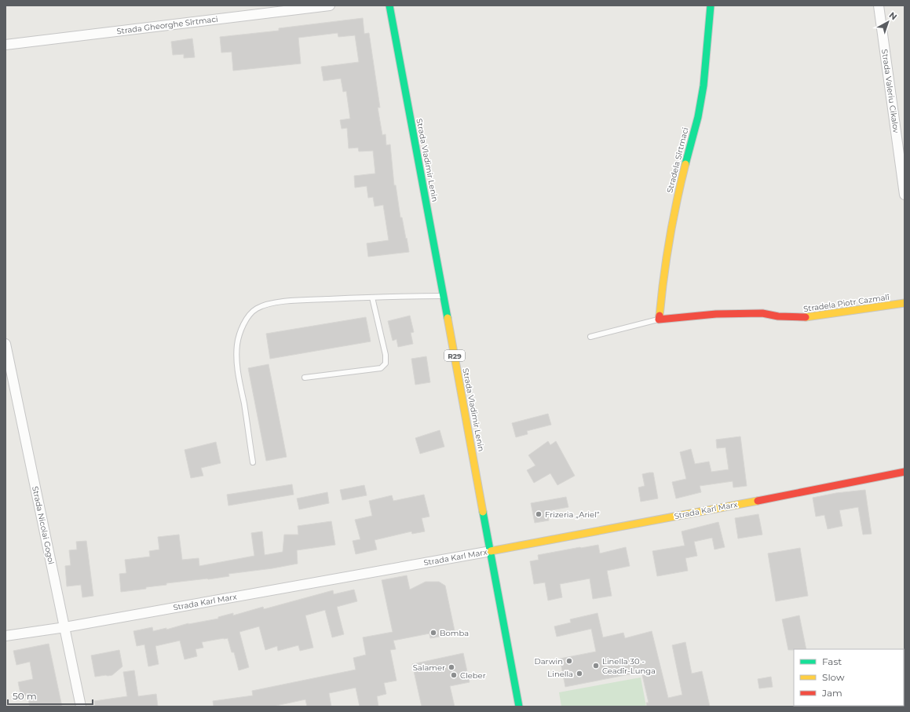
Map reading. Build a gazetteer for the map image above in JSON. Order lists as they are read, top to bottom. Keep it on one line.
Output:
{"streets":{"street":["Strada Gheorghe Sîrtmaci","Strada Valeriu Cikalov","Strada Vladimir Lenin","Stradela Sîrtmaci","Stradela Piotr Cazmalî","R29","Strada Karl Marx","Strada Nicolai Gogol"]},"crossings":[["Strada Vladimir Lenin","Strada Karl Marx"],["Stradela Sîrtmaci","Stradela Piotr Cazmalî"],["Strada Karl Marx","Strada Nicolai Gogol"]],"places":["Frizeria „Ariel”","Bomba","Darwin","Linella 30 - Ceadîr-Lunga","Salamer","Linella","Cleber"],"legend":["Fast","Slow","Jam"],"scale_bar":"50 m","north":"top right"}
